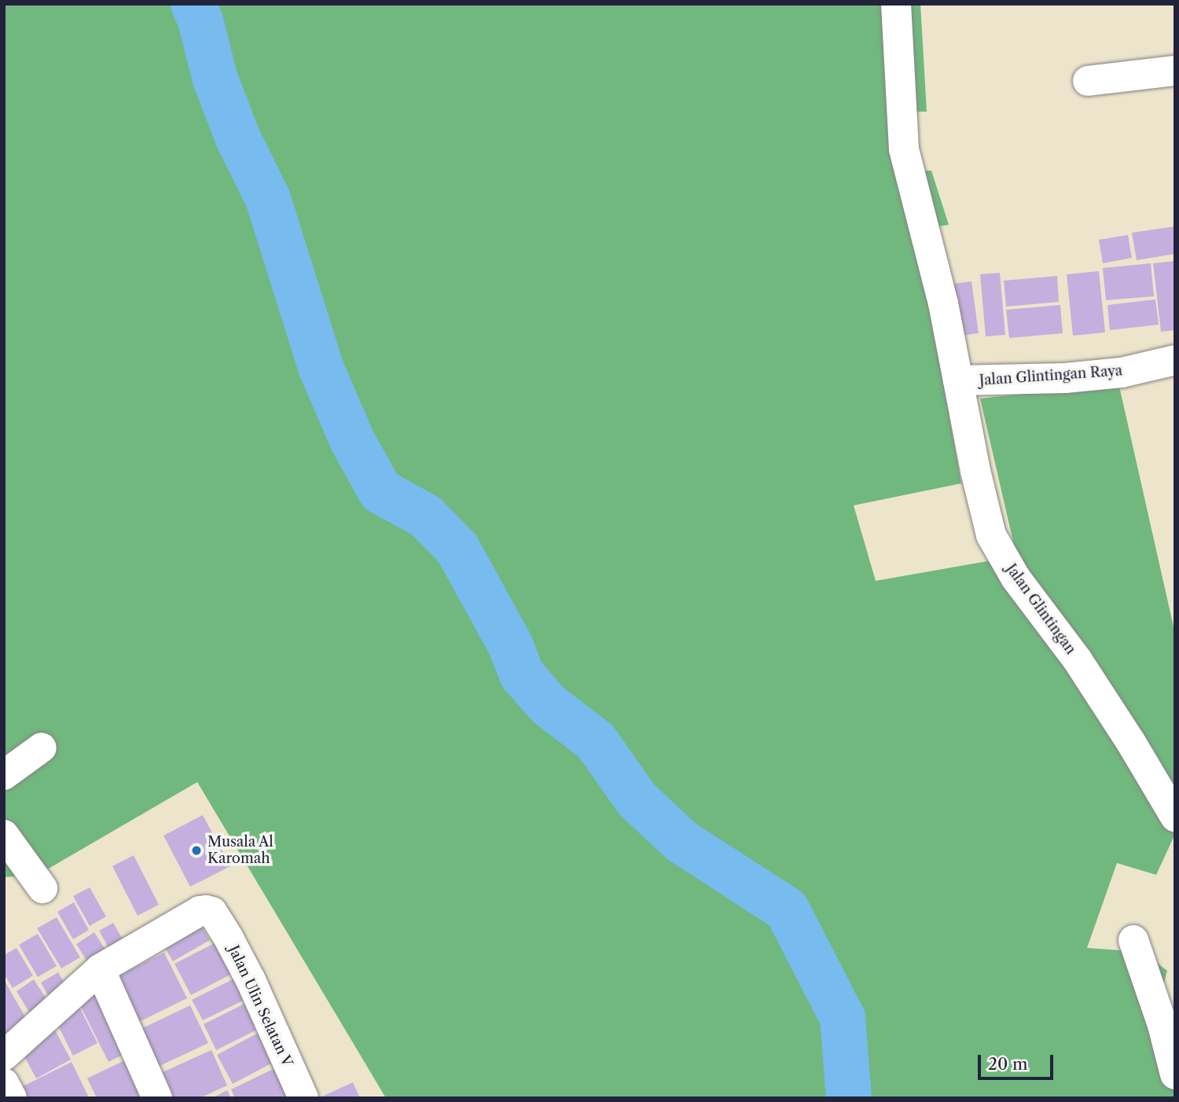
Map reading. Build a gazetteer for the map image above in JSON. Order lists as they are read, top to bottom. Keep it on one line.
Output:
{"streets":{"street":["Jalan Glintingan Raya","Jalan Glintingan","Jalan Ulin Selatan V"]},"crossings":[["Jalan Glintingan Raya","Jalan Glintingan"]],"places":["Musala Al Karomah"],"scale_bar":"20 m"}
